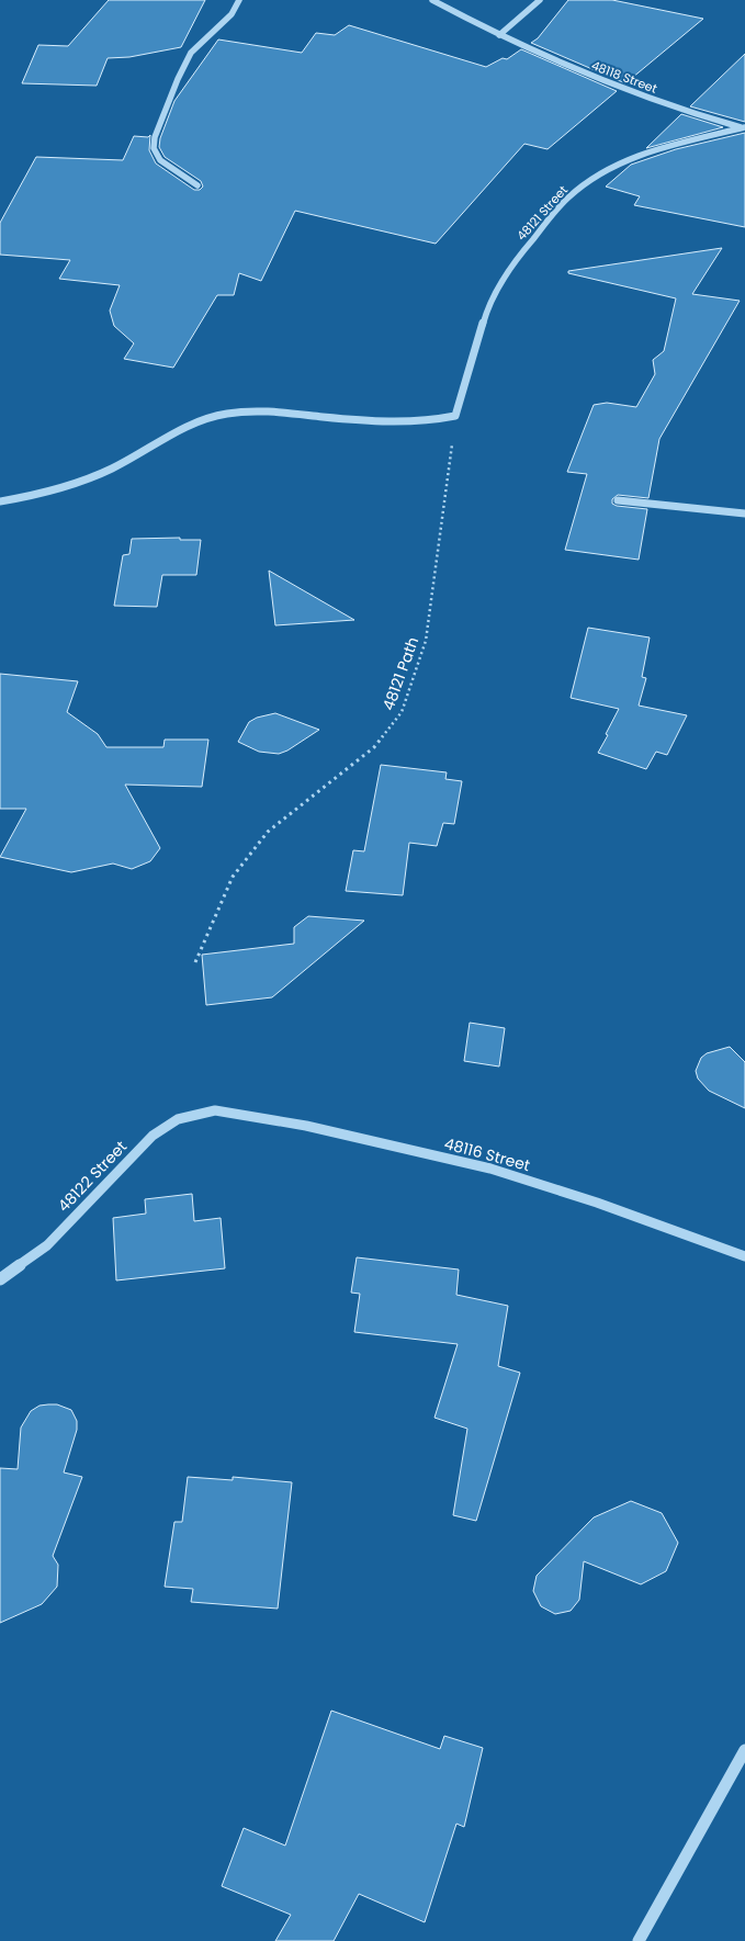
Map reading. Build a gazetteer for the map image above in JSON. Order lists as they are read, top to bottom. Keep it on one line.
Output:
{"streets":{"street":["48118 Street","48121 Street","48116 Street","48122 Street"],"path":["48121 Path"]},"crossings":[["48118 Street","48121 Street"],["48121 Street","48121 Path"],["48116 Street","48122 Street"]]}
